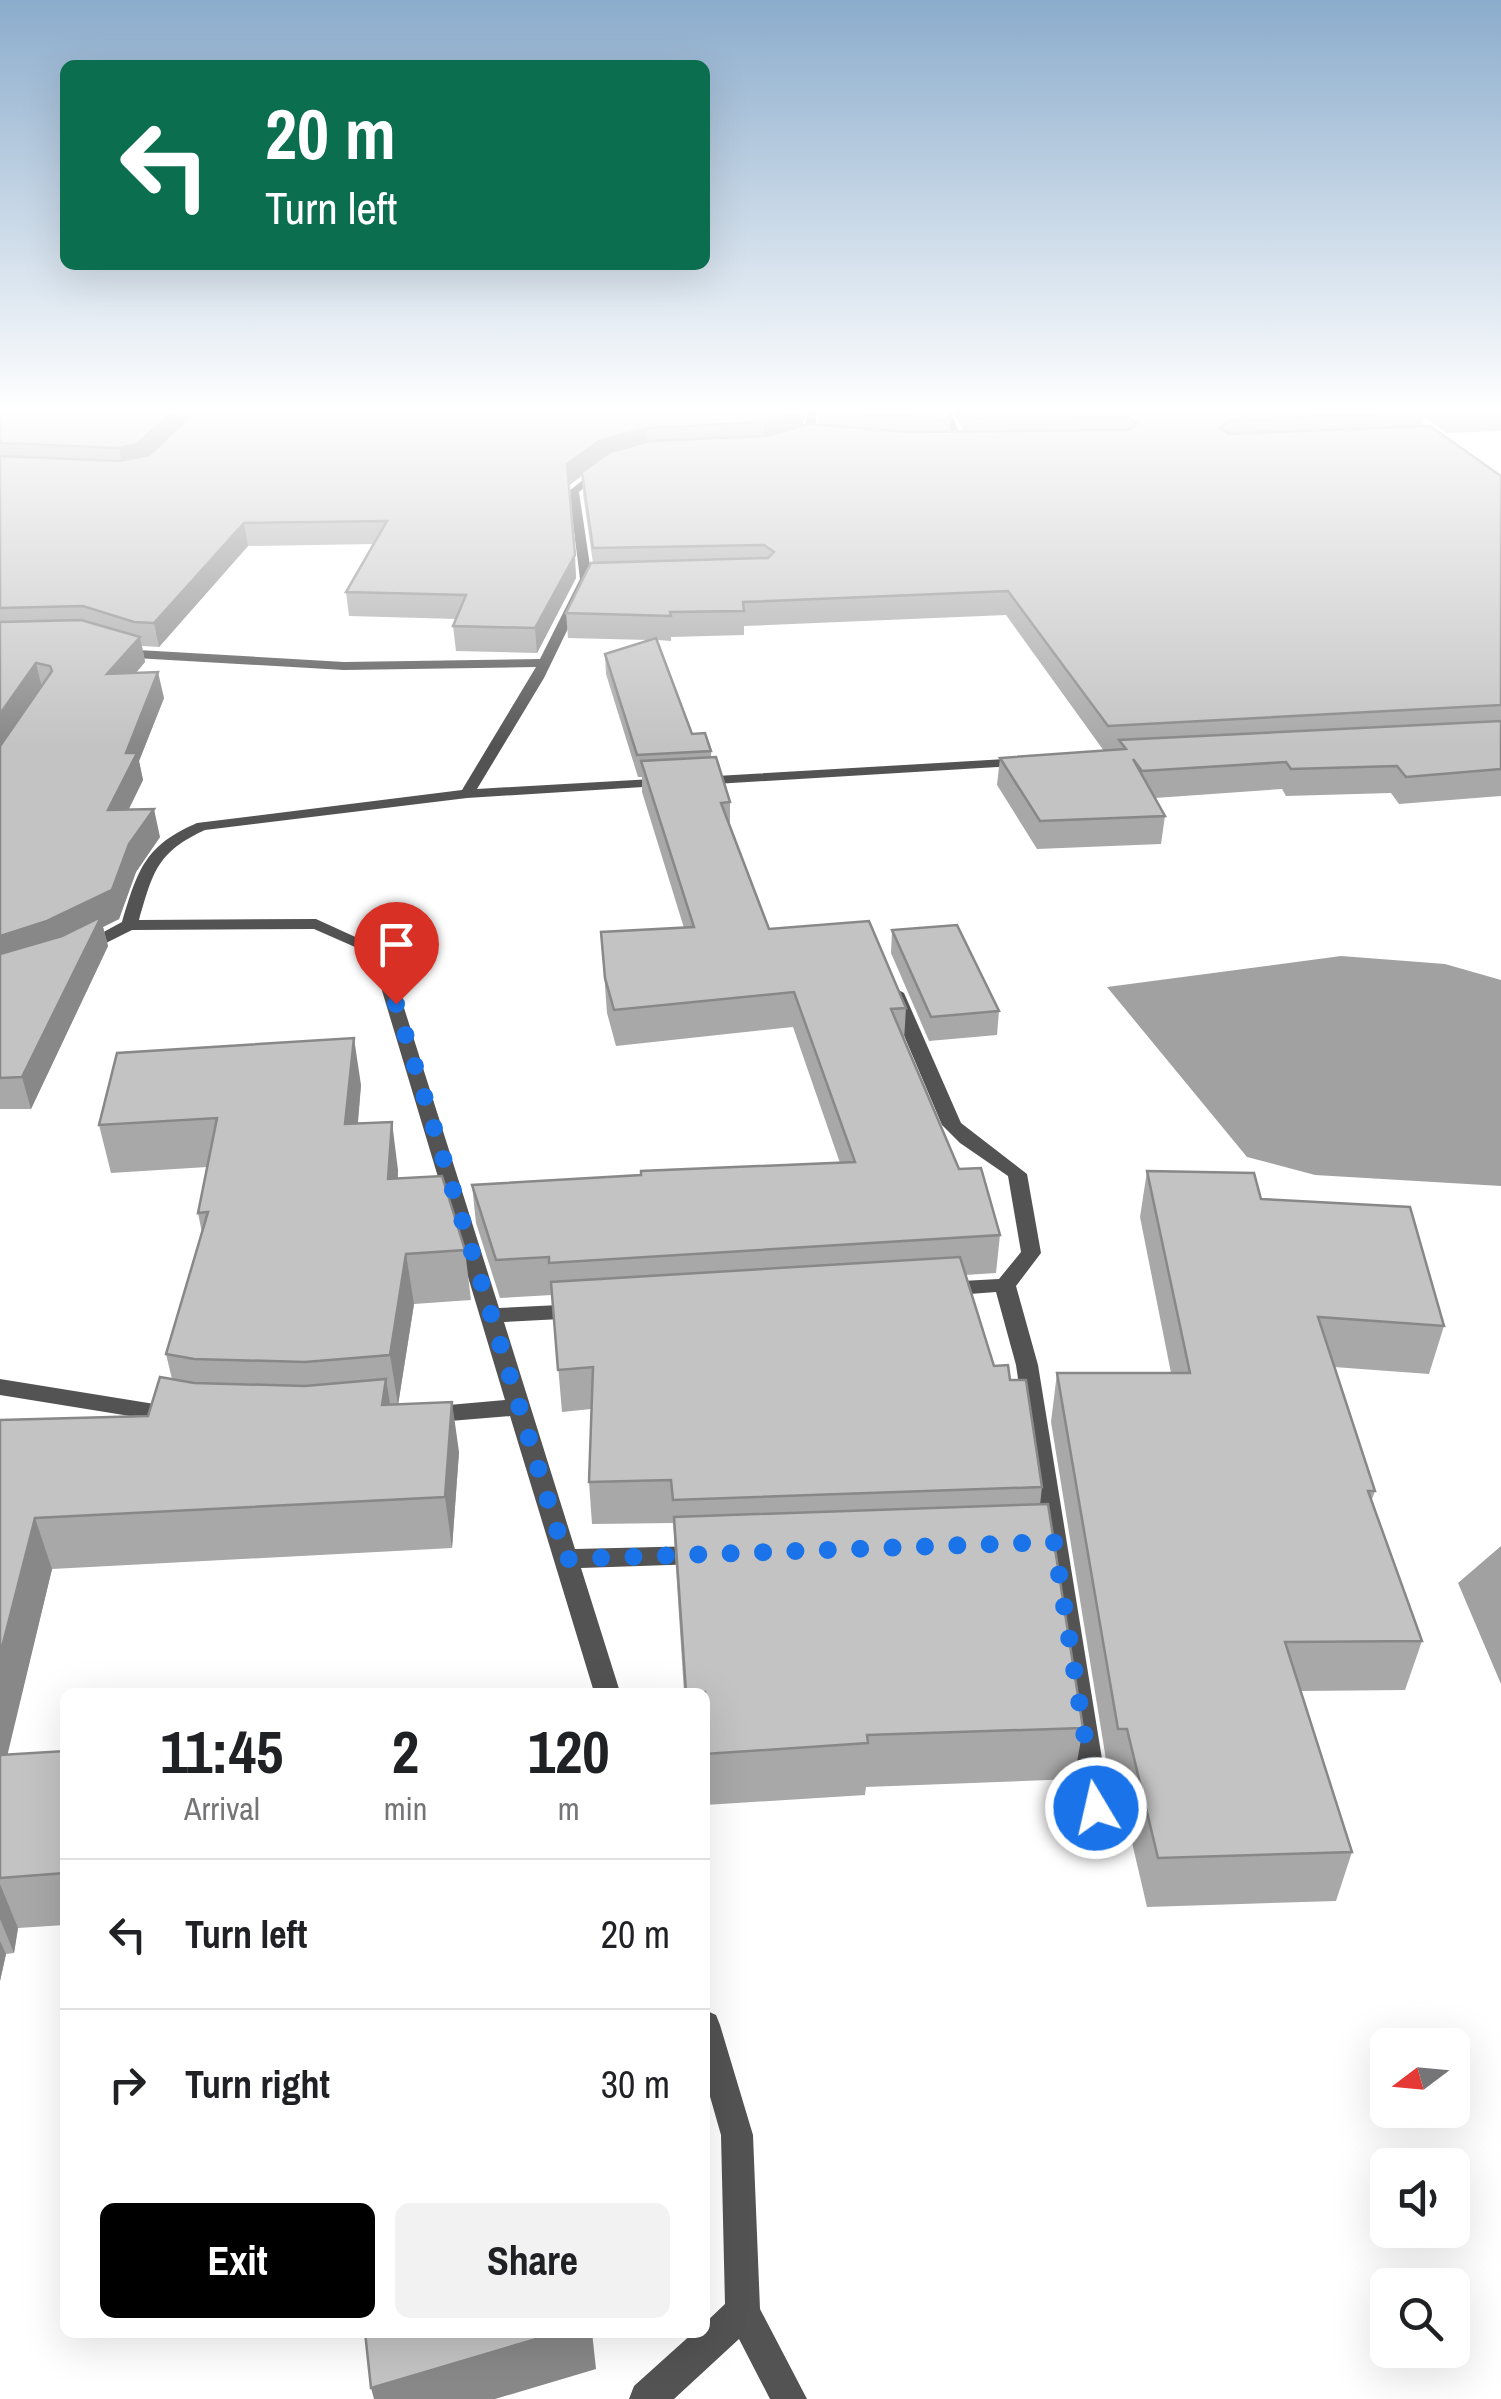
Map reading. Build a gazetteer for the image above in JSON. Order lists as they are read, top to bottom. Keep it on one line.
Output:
{"north":"left","page":{"turn":["20 m","Turn left"],"eta":["11:45","Arrival","2","min","120","m"],"list":[{"name":"Turn left","value":"20 m"},{"name":"Turn right","value":"30 m"}],"buttons":["Exit","Share"]}}
